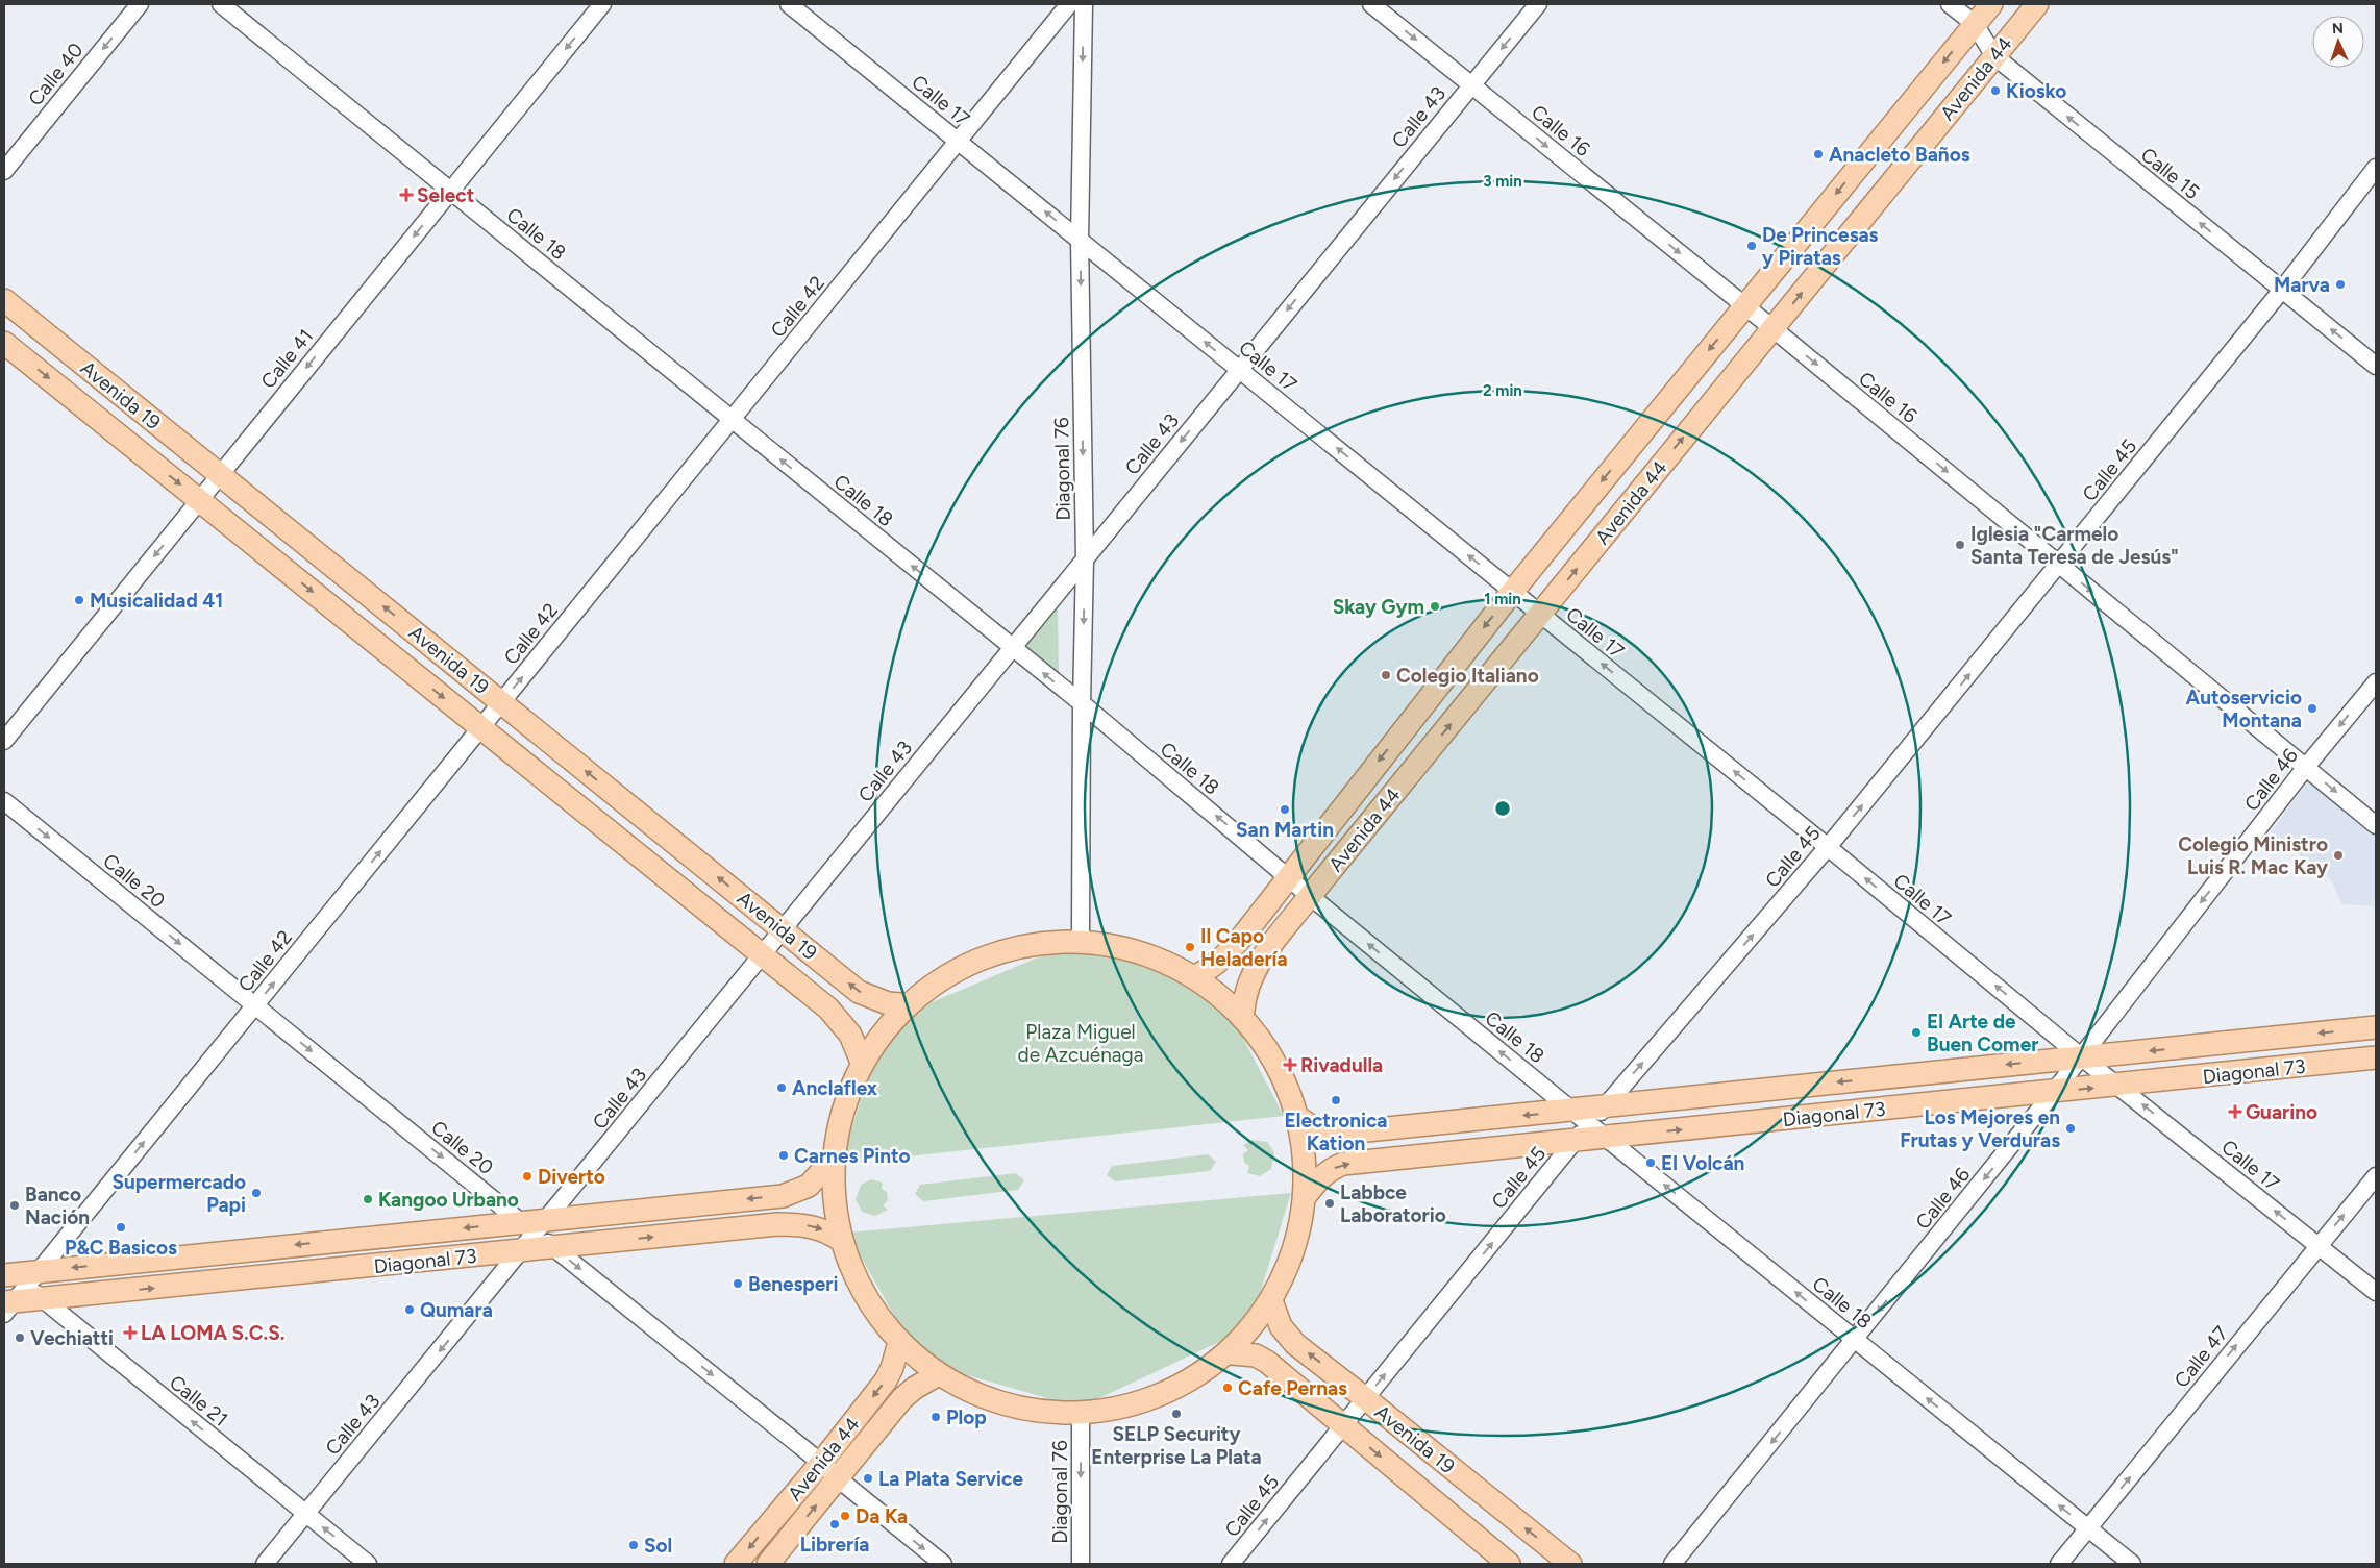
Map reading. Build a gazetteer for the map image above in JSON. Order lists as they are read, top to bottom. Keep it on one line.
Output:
{"streets":{"main road":["Avenida 44","Avenida 19","Diagonal 73"],"street":["Calle 40","Calle 17","Calle 43","Calle 16","Calle 15","Calle 18","Calle 42","Calle 41","Diagonal 76","Calle 45","Calle 46","Calle 20","Calle 47","Calle 21"]},"crossings":[["Avenida 44","Calle 17"],["Avenida 44","Calle 16"],["Avenida 44","Calle 15"],["Avenida 44","Calle 18"],["Calle 17","Calle 43"],["Calle 17","Calle 42"],["Calle 17","Diagonal 76"],["Calle 17","Calle 45"],["Calle 17","Calle 46"],["Calle 17","Diagonal 73"],["Calle 17","Calle 47"],["Calle 43","Calle 16"],["Calle 43","Calle 18"],["Calle 43","Avenida 19"],["Calle 43","Diagonal 76"],["Calle 43","Calle 20"],["Calle 43","Diagonal 73"],["Calle 43","Calle 21"],["Calle 16","Calle 45"],["Calle 16","Calle 46"],["Calle 15","Calle 45"],["Calle 18","Calle 42"],["Calle 18","Calle 41"],["Calle 18","Diagonal 76"],["Calle 18","Calle 45"],["Calle 18","Calle 46"],["Calle 18","Diagonal 73"],["Calle 18","Calle 47"],["Calle 42","Avenida 19"],["Calle 42","Calle 20"],["Calle 42","Diagonal 73"],["Calle 42","Calle 21"],["Calle 41","Avenida 19"],["Avenida 19","Calle 45"],["Calle 45","Diagonal 73"],["Calle 46","Diagonal 73"],["Calle 20","Diagonal 73"],["Diagonal 73","Calle 21"]],"one_way":["Calle 40","Calle 17","Calle 43","Calle 16","Calle 15","Calle 18","Calle 42","Calle 41","Diagonal 76","Calle 45","Calle 46","Calle 20","Calle 47","Calle 21"],"parks":["Plaza Miguel de Azcuénaga"],"places":{"other":["Kiosko","Anacleto Baños","De Princesas y Piratas","Marva","Iglesia \"Carmelo Santa Teresa de Jesús\"","Musicalidad 41","Skay Gym","Colegio Italiano","Autoservicio Montana","San Martin","Colegio Ministro Luis R. Mac Kay","Il Capo Heladería","El Arte de Buen Comer","Anclaflex","Electronica Kation","Los Mejores en Frutas y Verduras","Carnes Pinto","El Volcán","Diverto","Supermercado Papi","Kangoo Urbano","Labbce Laboratorio","Banco Nación","P&C Basicos","Benesperi","Qumara","Vechiatti","Cafe Pernas","SELP Security Enterprise La Plata","Plop","La Plata Service","Da Ka","Librería","Sol"],"health":["Select","Rivadulla","Guarino","LA LOMA S.C.S."]},"north":"top","rings":["3 min","2 min","1 min"]}
